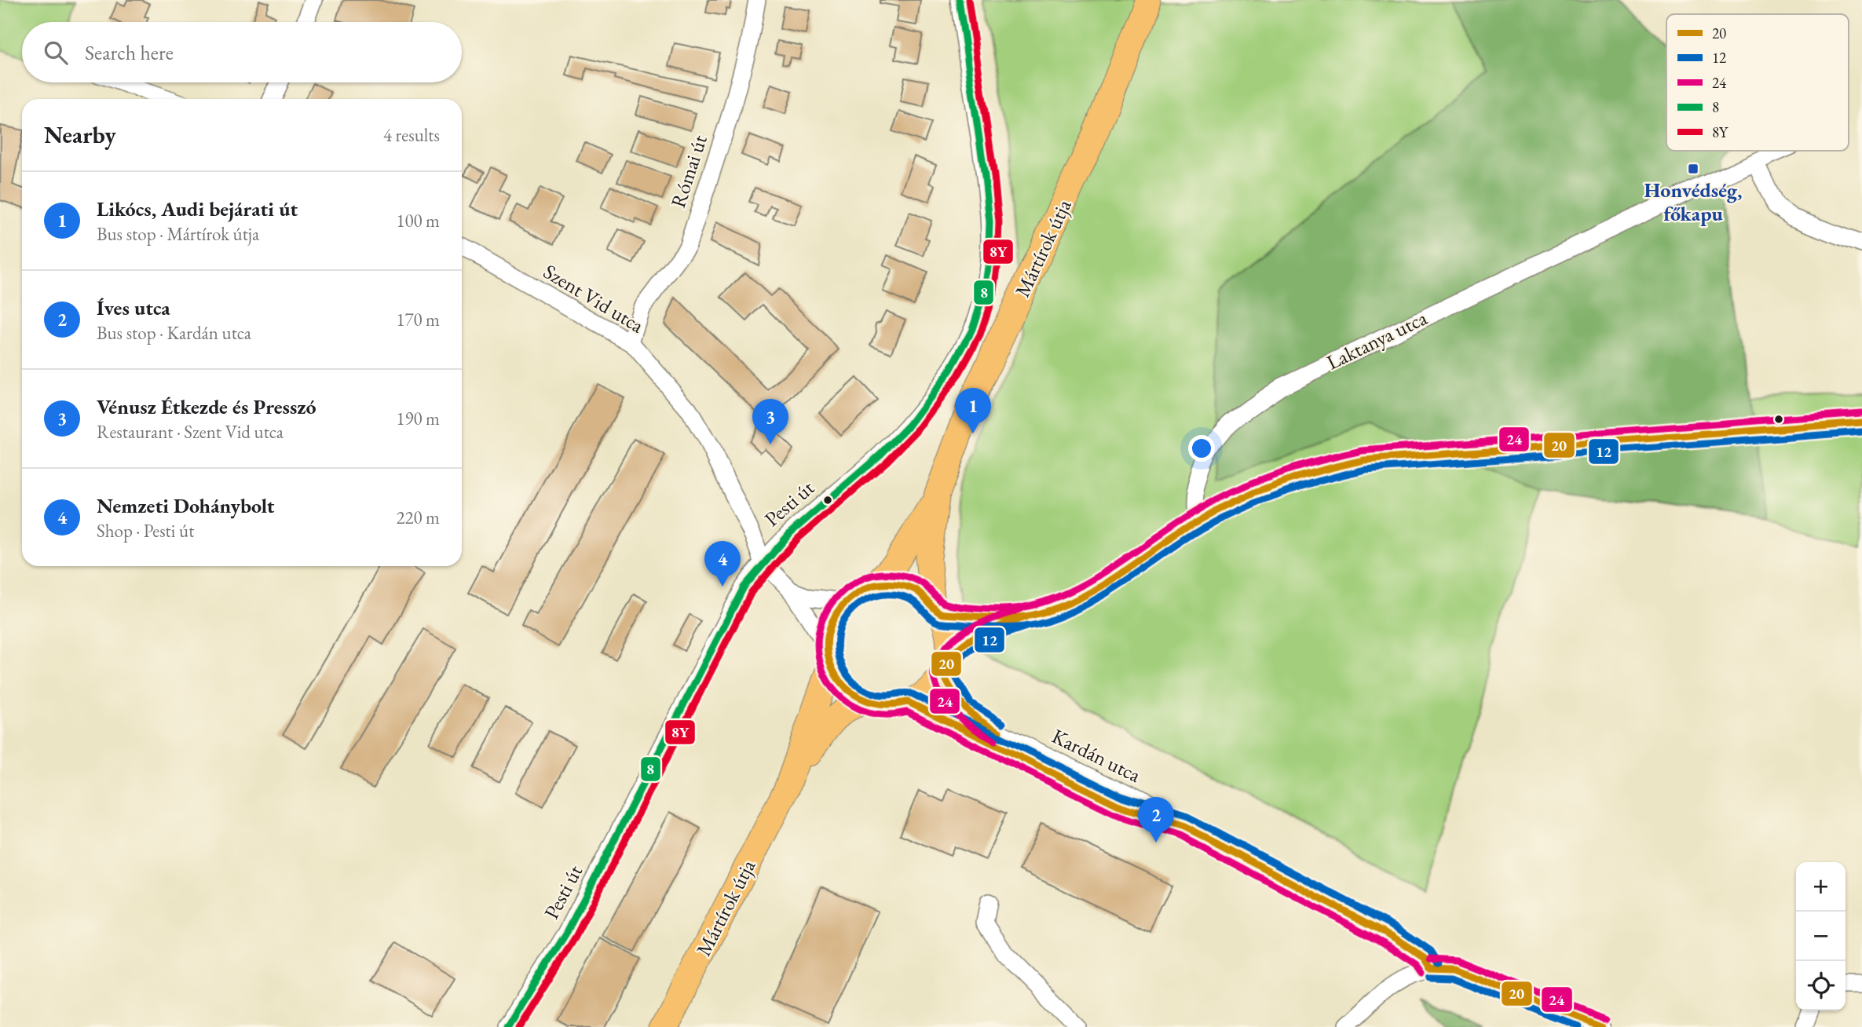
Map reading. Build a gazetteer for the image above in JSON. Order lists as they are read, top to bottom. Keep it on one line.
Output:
{"streets":{"main road":["Mártírok útja"],"street":["Római út","Szent Vid utca","Laktanya utca","Pesti út","Kardán utca"]},"crossings":[["Római út","Szent Vid utca"],["Mártírok útja","Kardán utca"],["Szent Vid utca","Pesti út"]],"places":{"transit":["Honvédség, főkapu"]},"lines":["transit line 8","transit line 8Y","transit line 24","transit line 20","transit line 12"],"legend":["20","12","24","8","8Y"],"page":{"search":"Search here","heading":["Nearby","4 results"],"list":[{"mark":"1","name":"Likócs, Audi bejárati út","note":"Bus stop · Mártírok útja","value":"100 m"},{"mark":"2","name":"Íves utca","note":"Bus stop · Kardán utca","value":"170 m"},{"mark":"3","name":"Vénusz Étkezde és Presszó","note":"Restaurant · Szent Vid utca","value":"190 m"},{"mark":"4","name":"Nemzeti Dohánybolt","note":"Shop · Pesti út","value":"220 m"}],"pins":["1","3","4","2"],"map_buttons":["+","−"]}}
